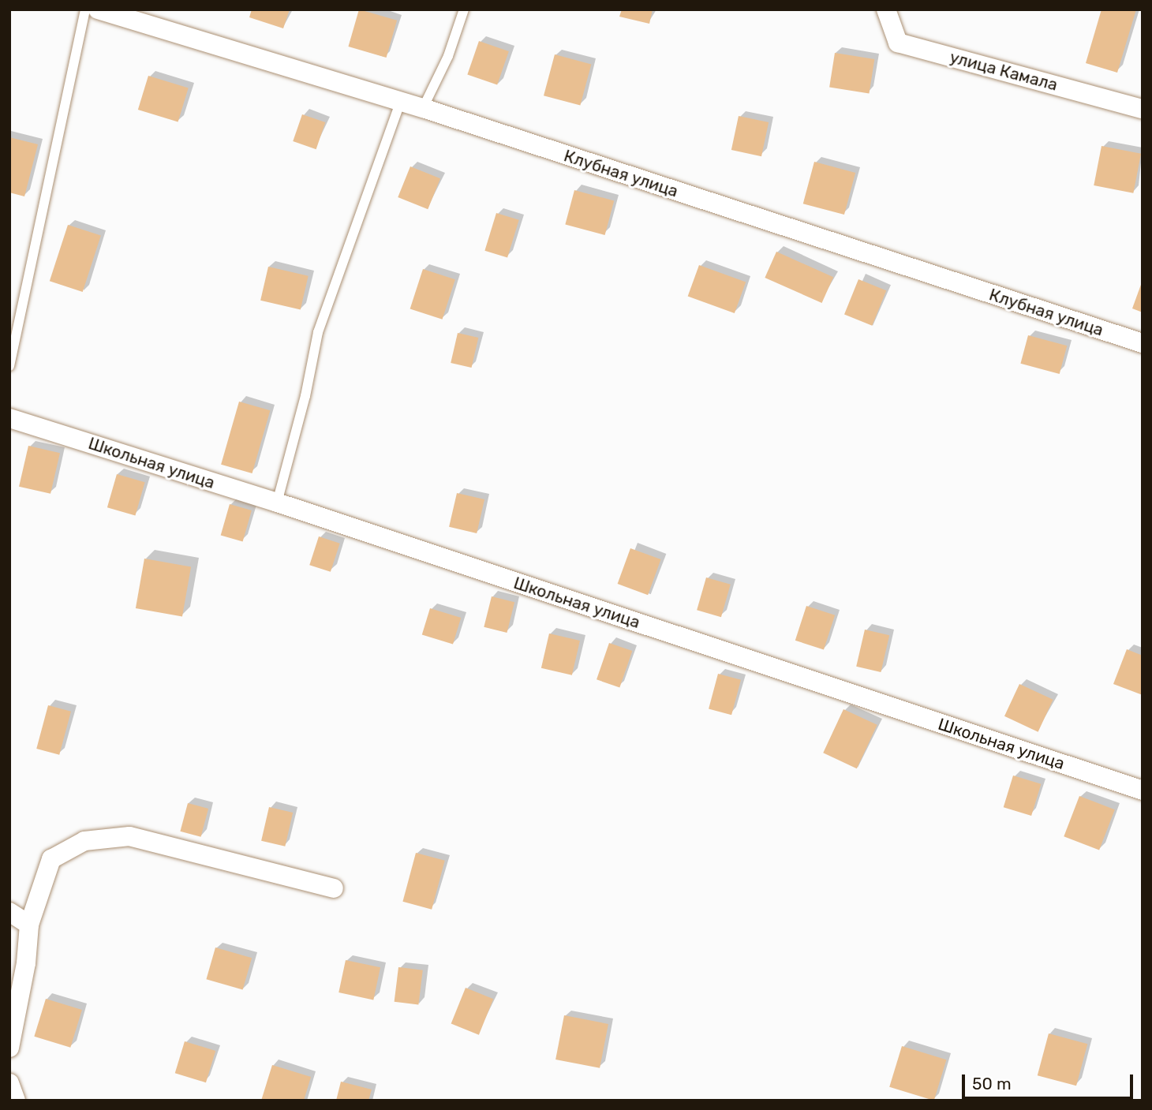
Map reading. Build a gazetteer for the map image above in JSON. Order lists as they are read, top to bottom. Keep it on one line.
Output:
{"streets":{"street":["улица Камала","Клубная улица","Школьная улица"]},"scale_bar":"50 m"}
